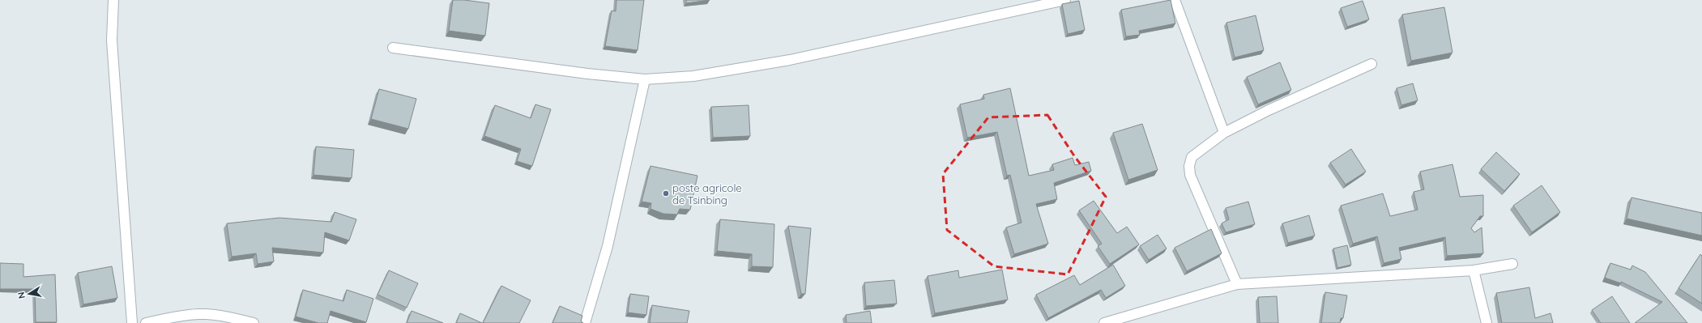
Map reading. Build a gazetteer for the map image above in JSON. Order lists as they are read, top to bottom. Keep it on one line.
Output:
{"places":["poste agricole de Tsinbing"],"north":"left"}
